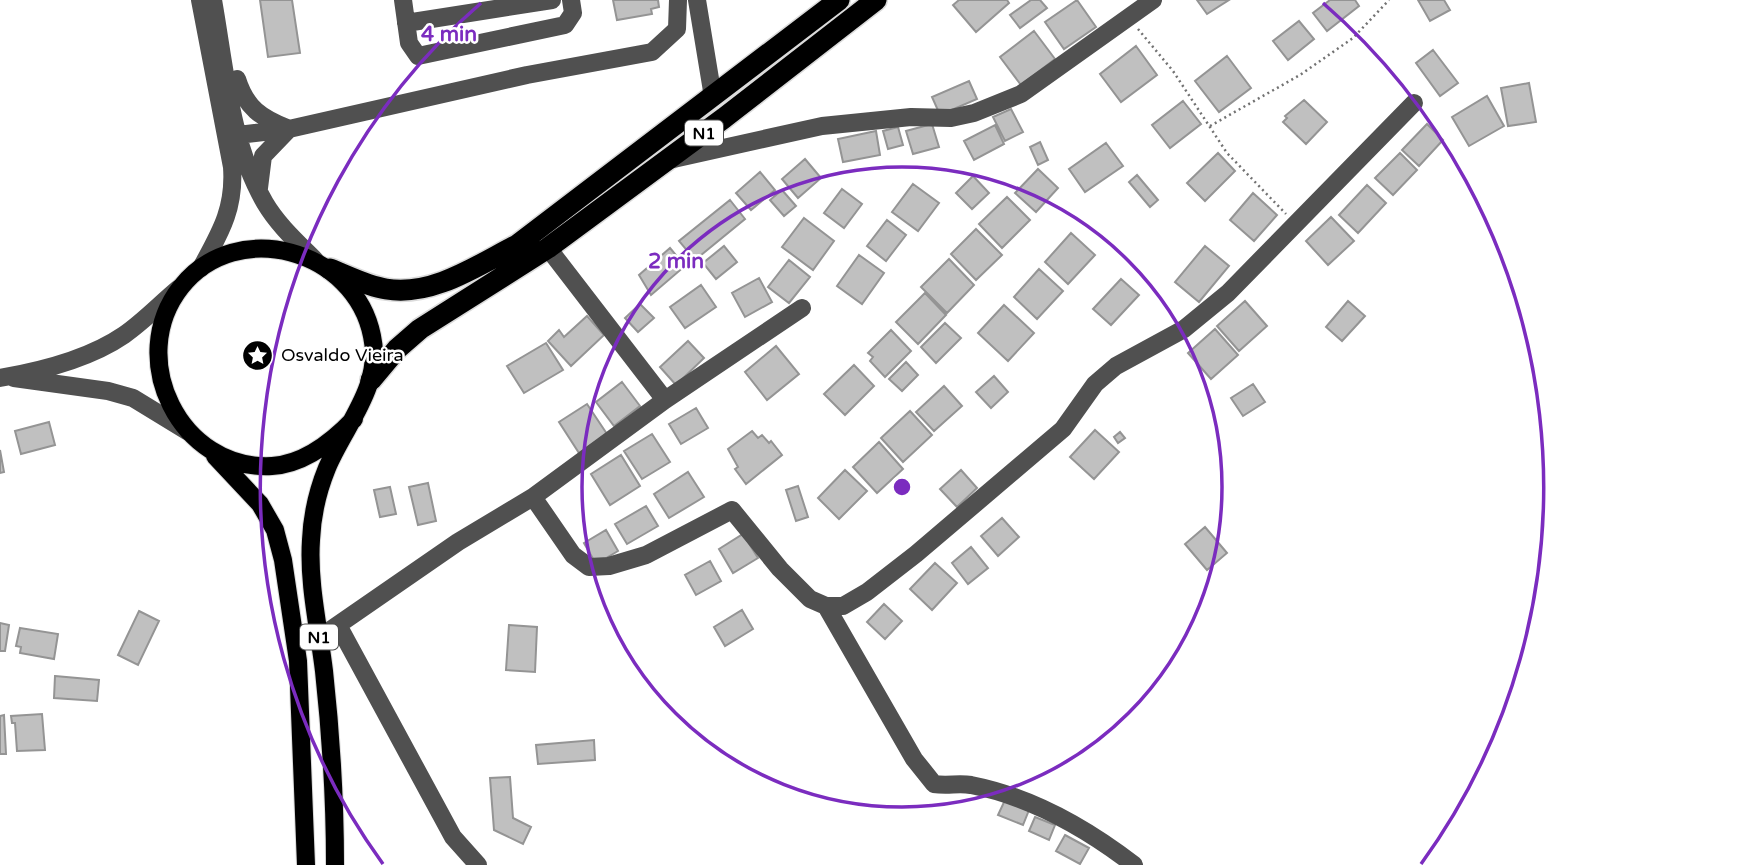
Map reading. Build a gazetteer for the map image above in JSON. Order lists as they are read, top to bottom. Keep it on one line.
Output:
{"streets":{"highway":["N1"]},"places":{"place":["Osvaldo Vieira"]},"rings":["4 min","2 min"]}
